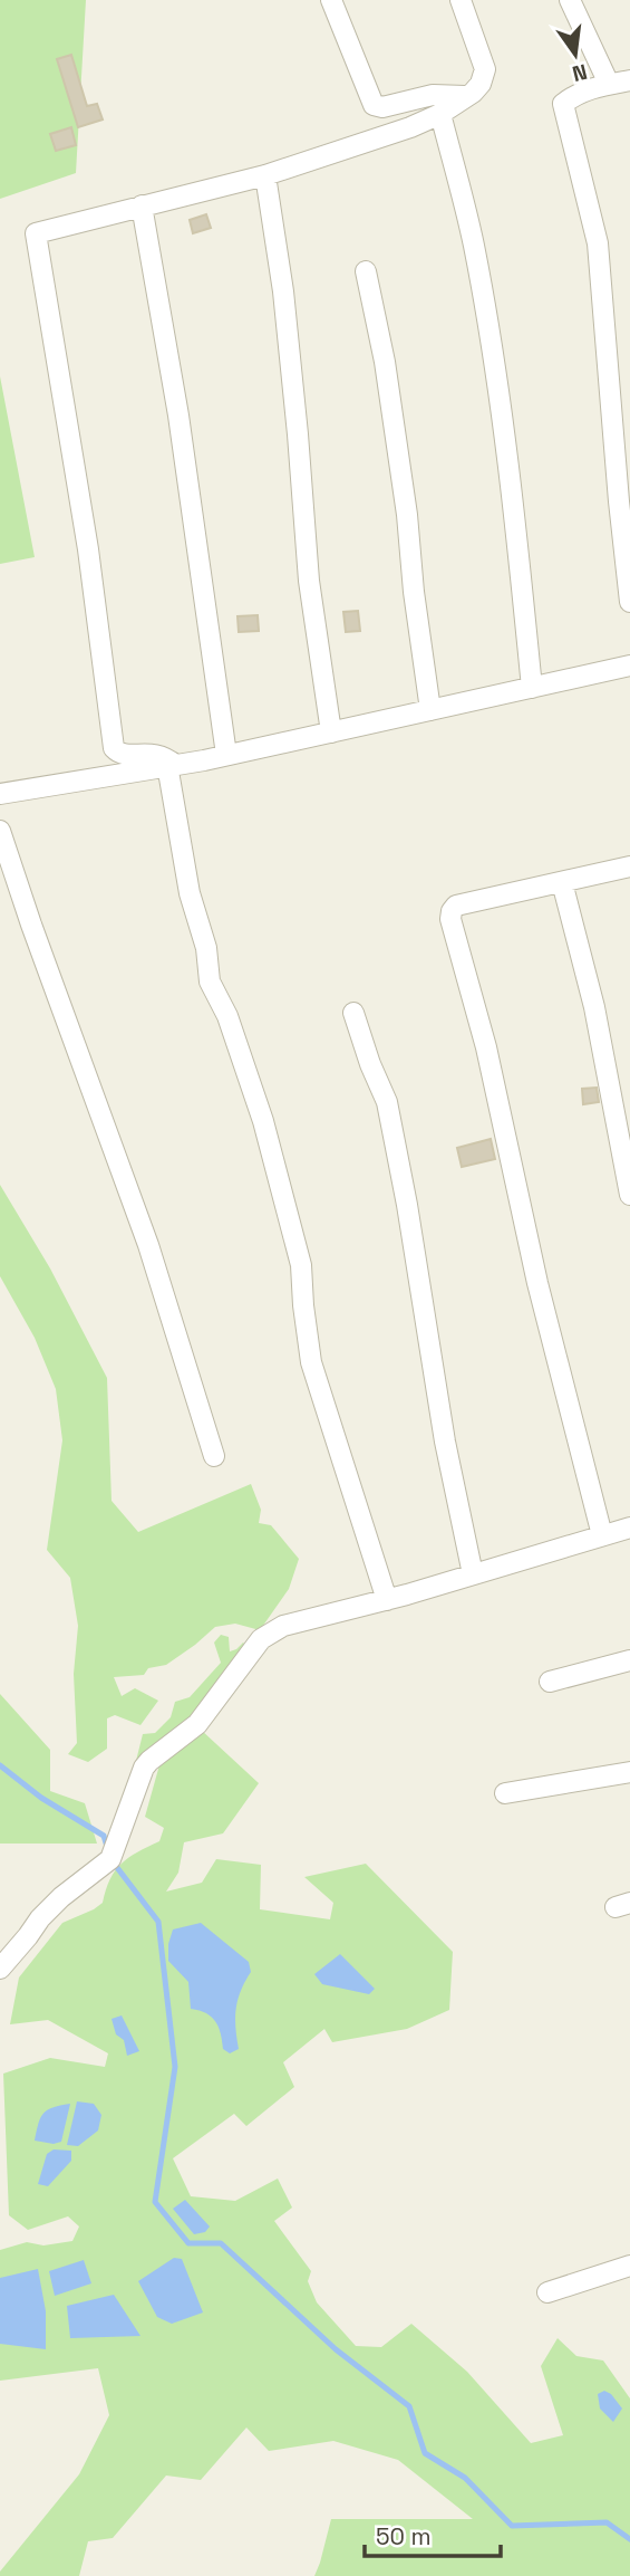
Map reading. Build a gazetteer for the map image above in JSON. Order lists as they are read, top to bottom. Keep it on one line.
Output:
{"scale_bar":"50 m","north":"bottom"}
